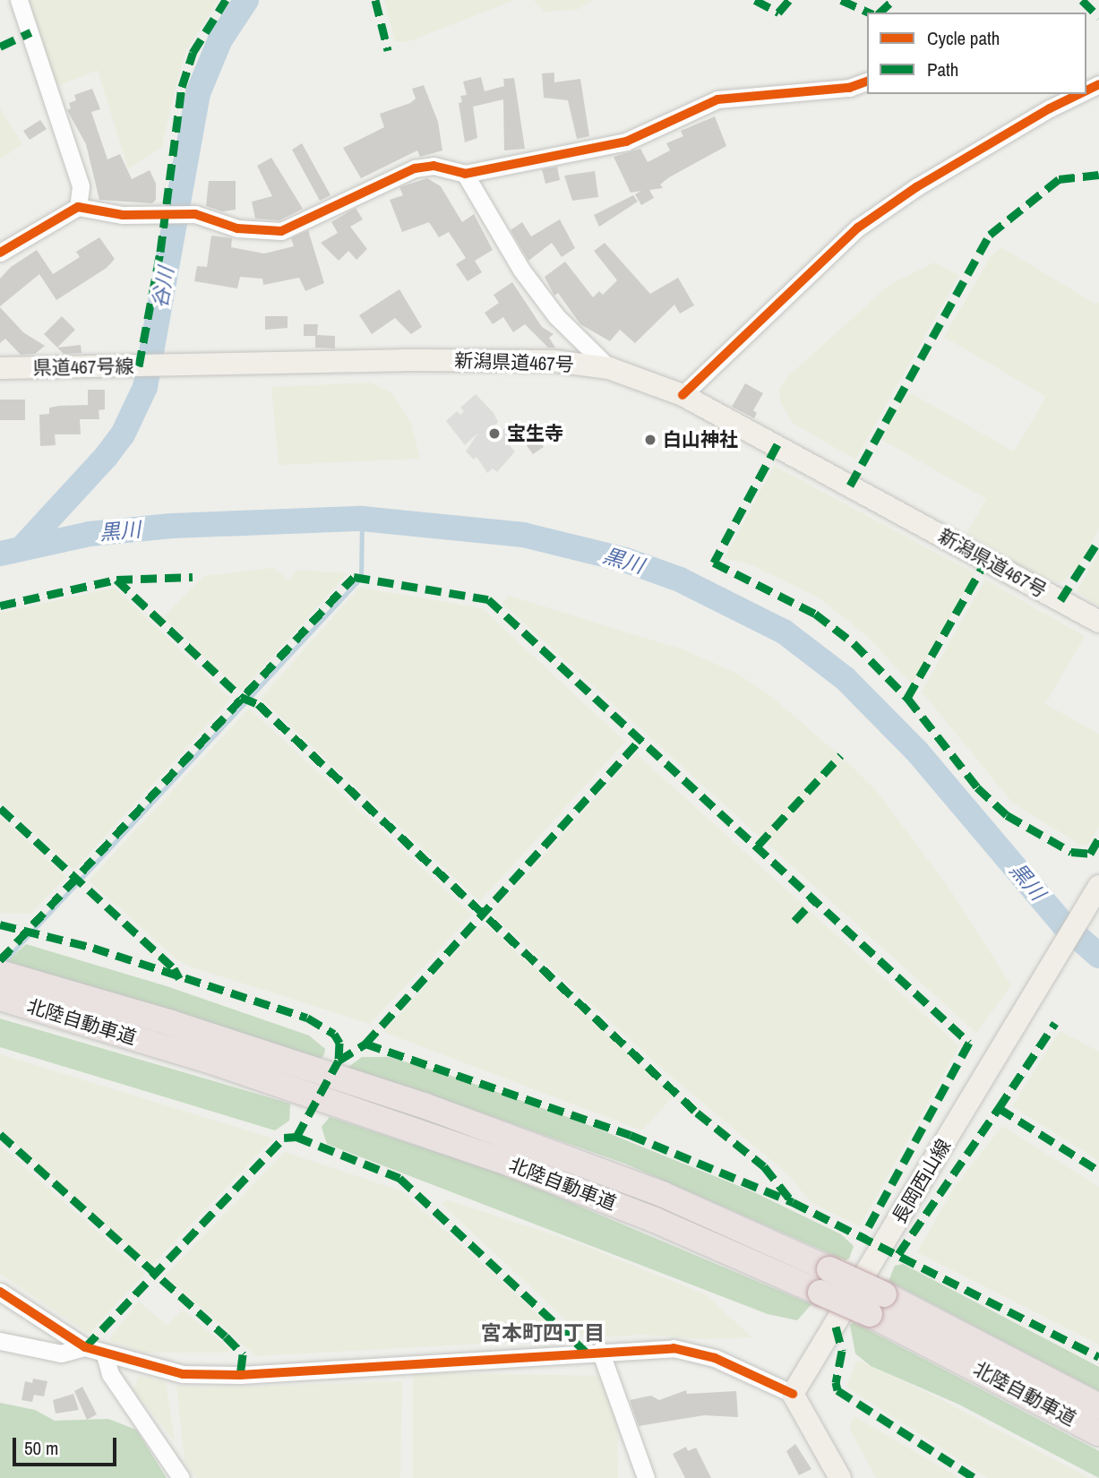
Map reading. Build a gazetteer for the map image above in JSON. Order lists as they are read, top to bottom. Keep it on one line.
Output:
{"streets":{"highway":["北陸自動車道"],"main road":["新潟県道467号","県道467号線","長岡西山線"]},"crossings":[["新潟県道467号","県道467号線"]],"districts":["宮本町四丁目"],"water":["谷川","黒川"],"places":["宝生寺","白山神社"],"legend":["Cycle path","Path"],"scale_bar":"50 m"}
